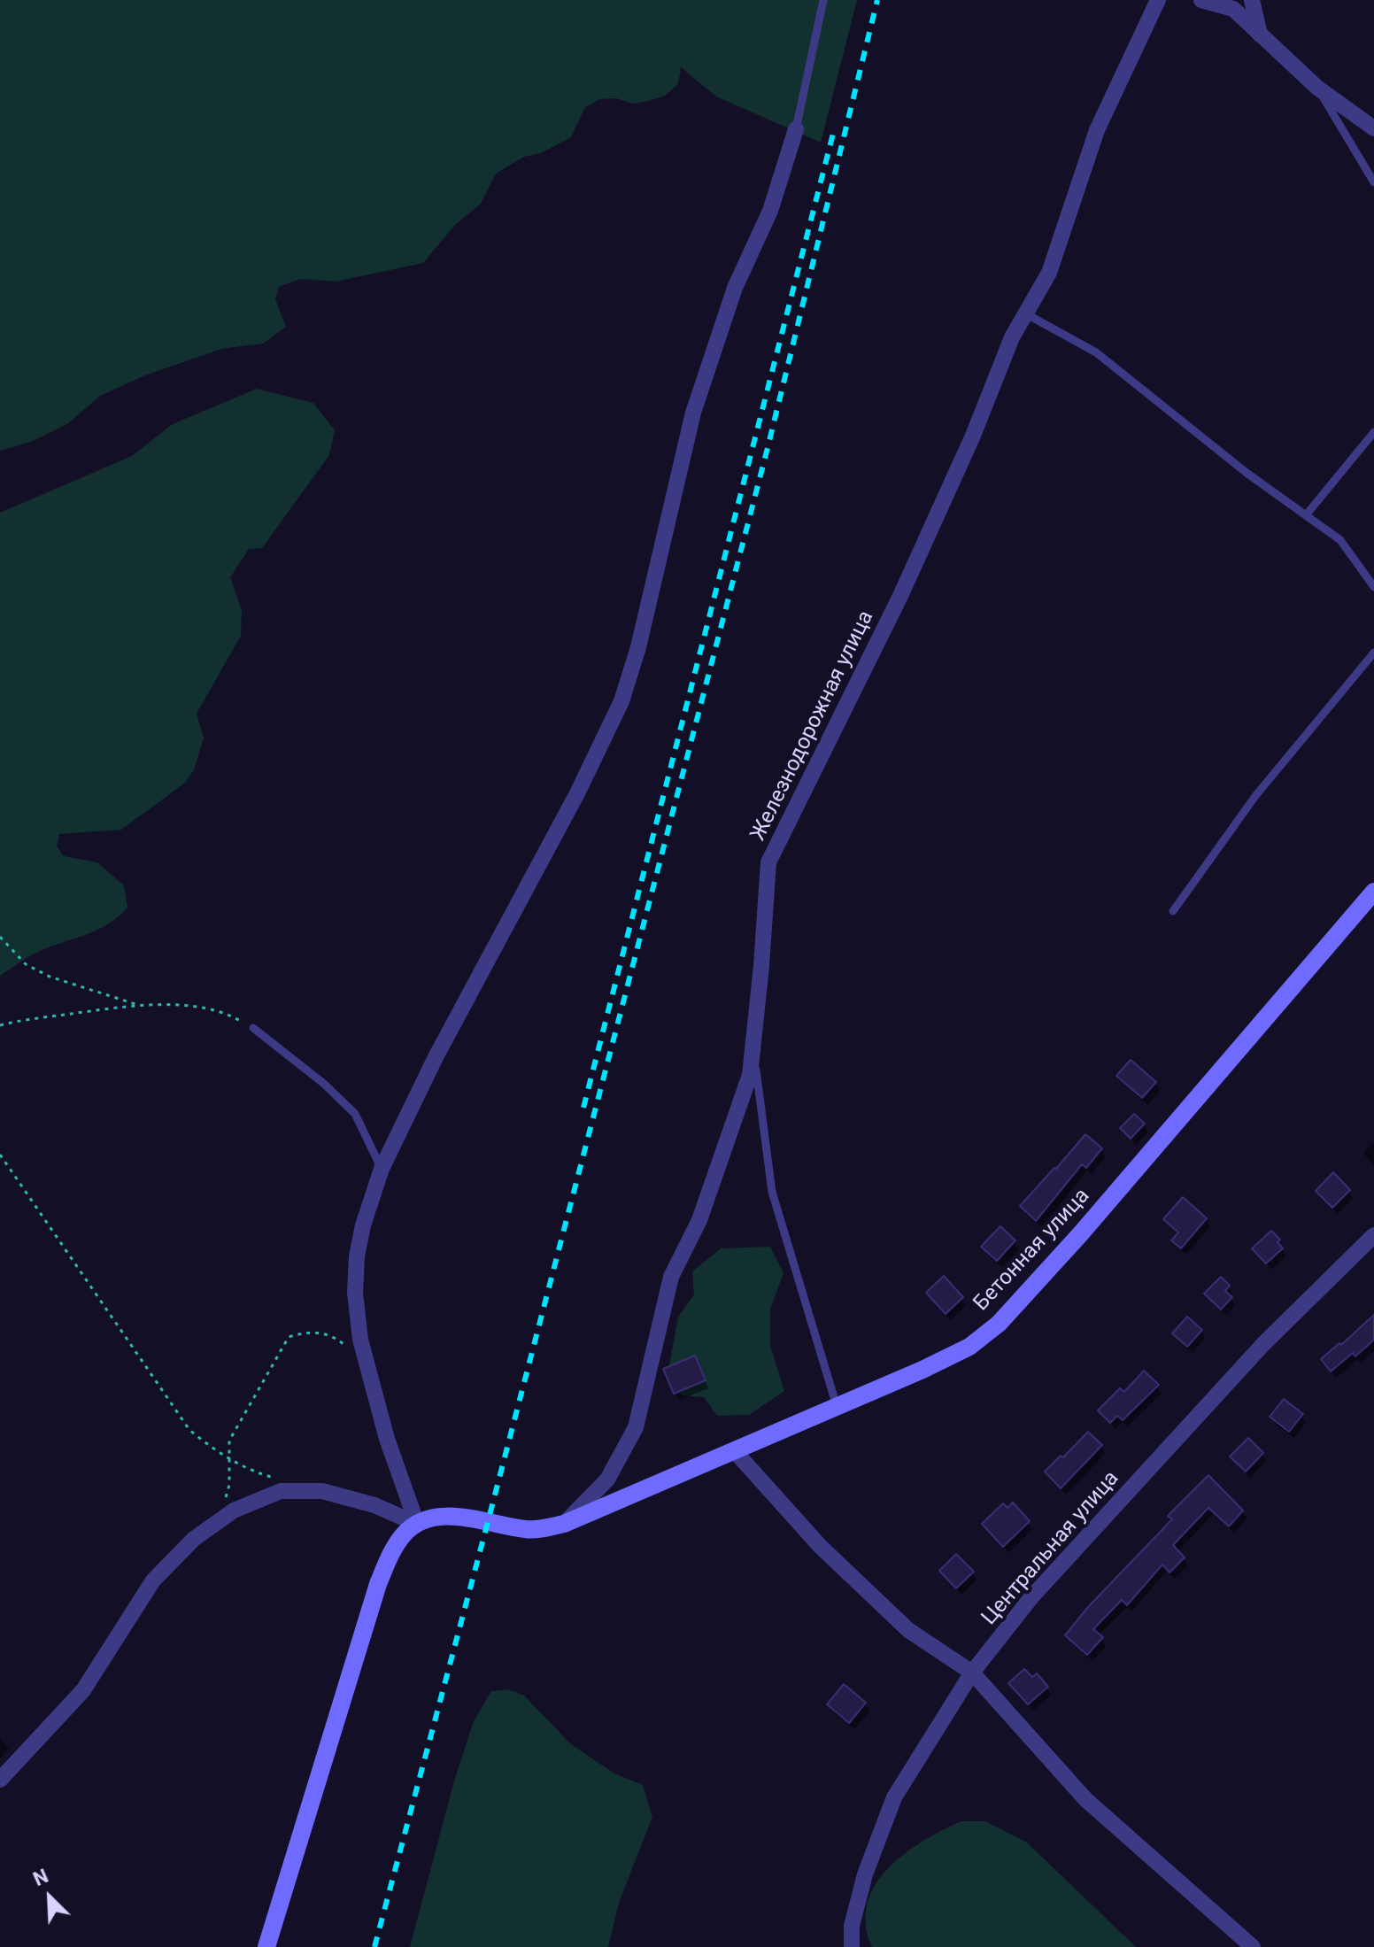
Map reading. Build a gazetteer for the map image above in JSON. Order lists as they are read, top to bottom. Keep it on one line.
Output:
{"streets":{"main road":["Бетонная улица"],"street":["Железнодорожная улица","Центральная улица"]},"crossings":[["Железнодорожная улица","Бетонная улица"]],"north":"top left"}
